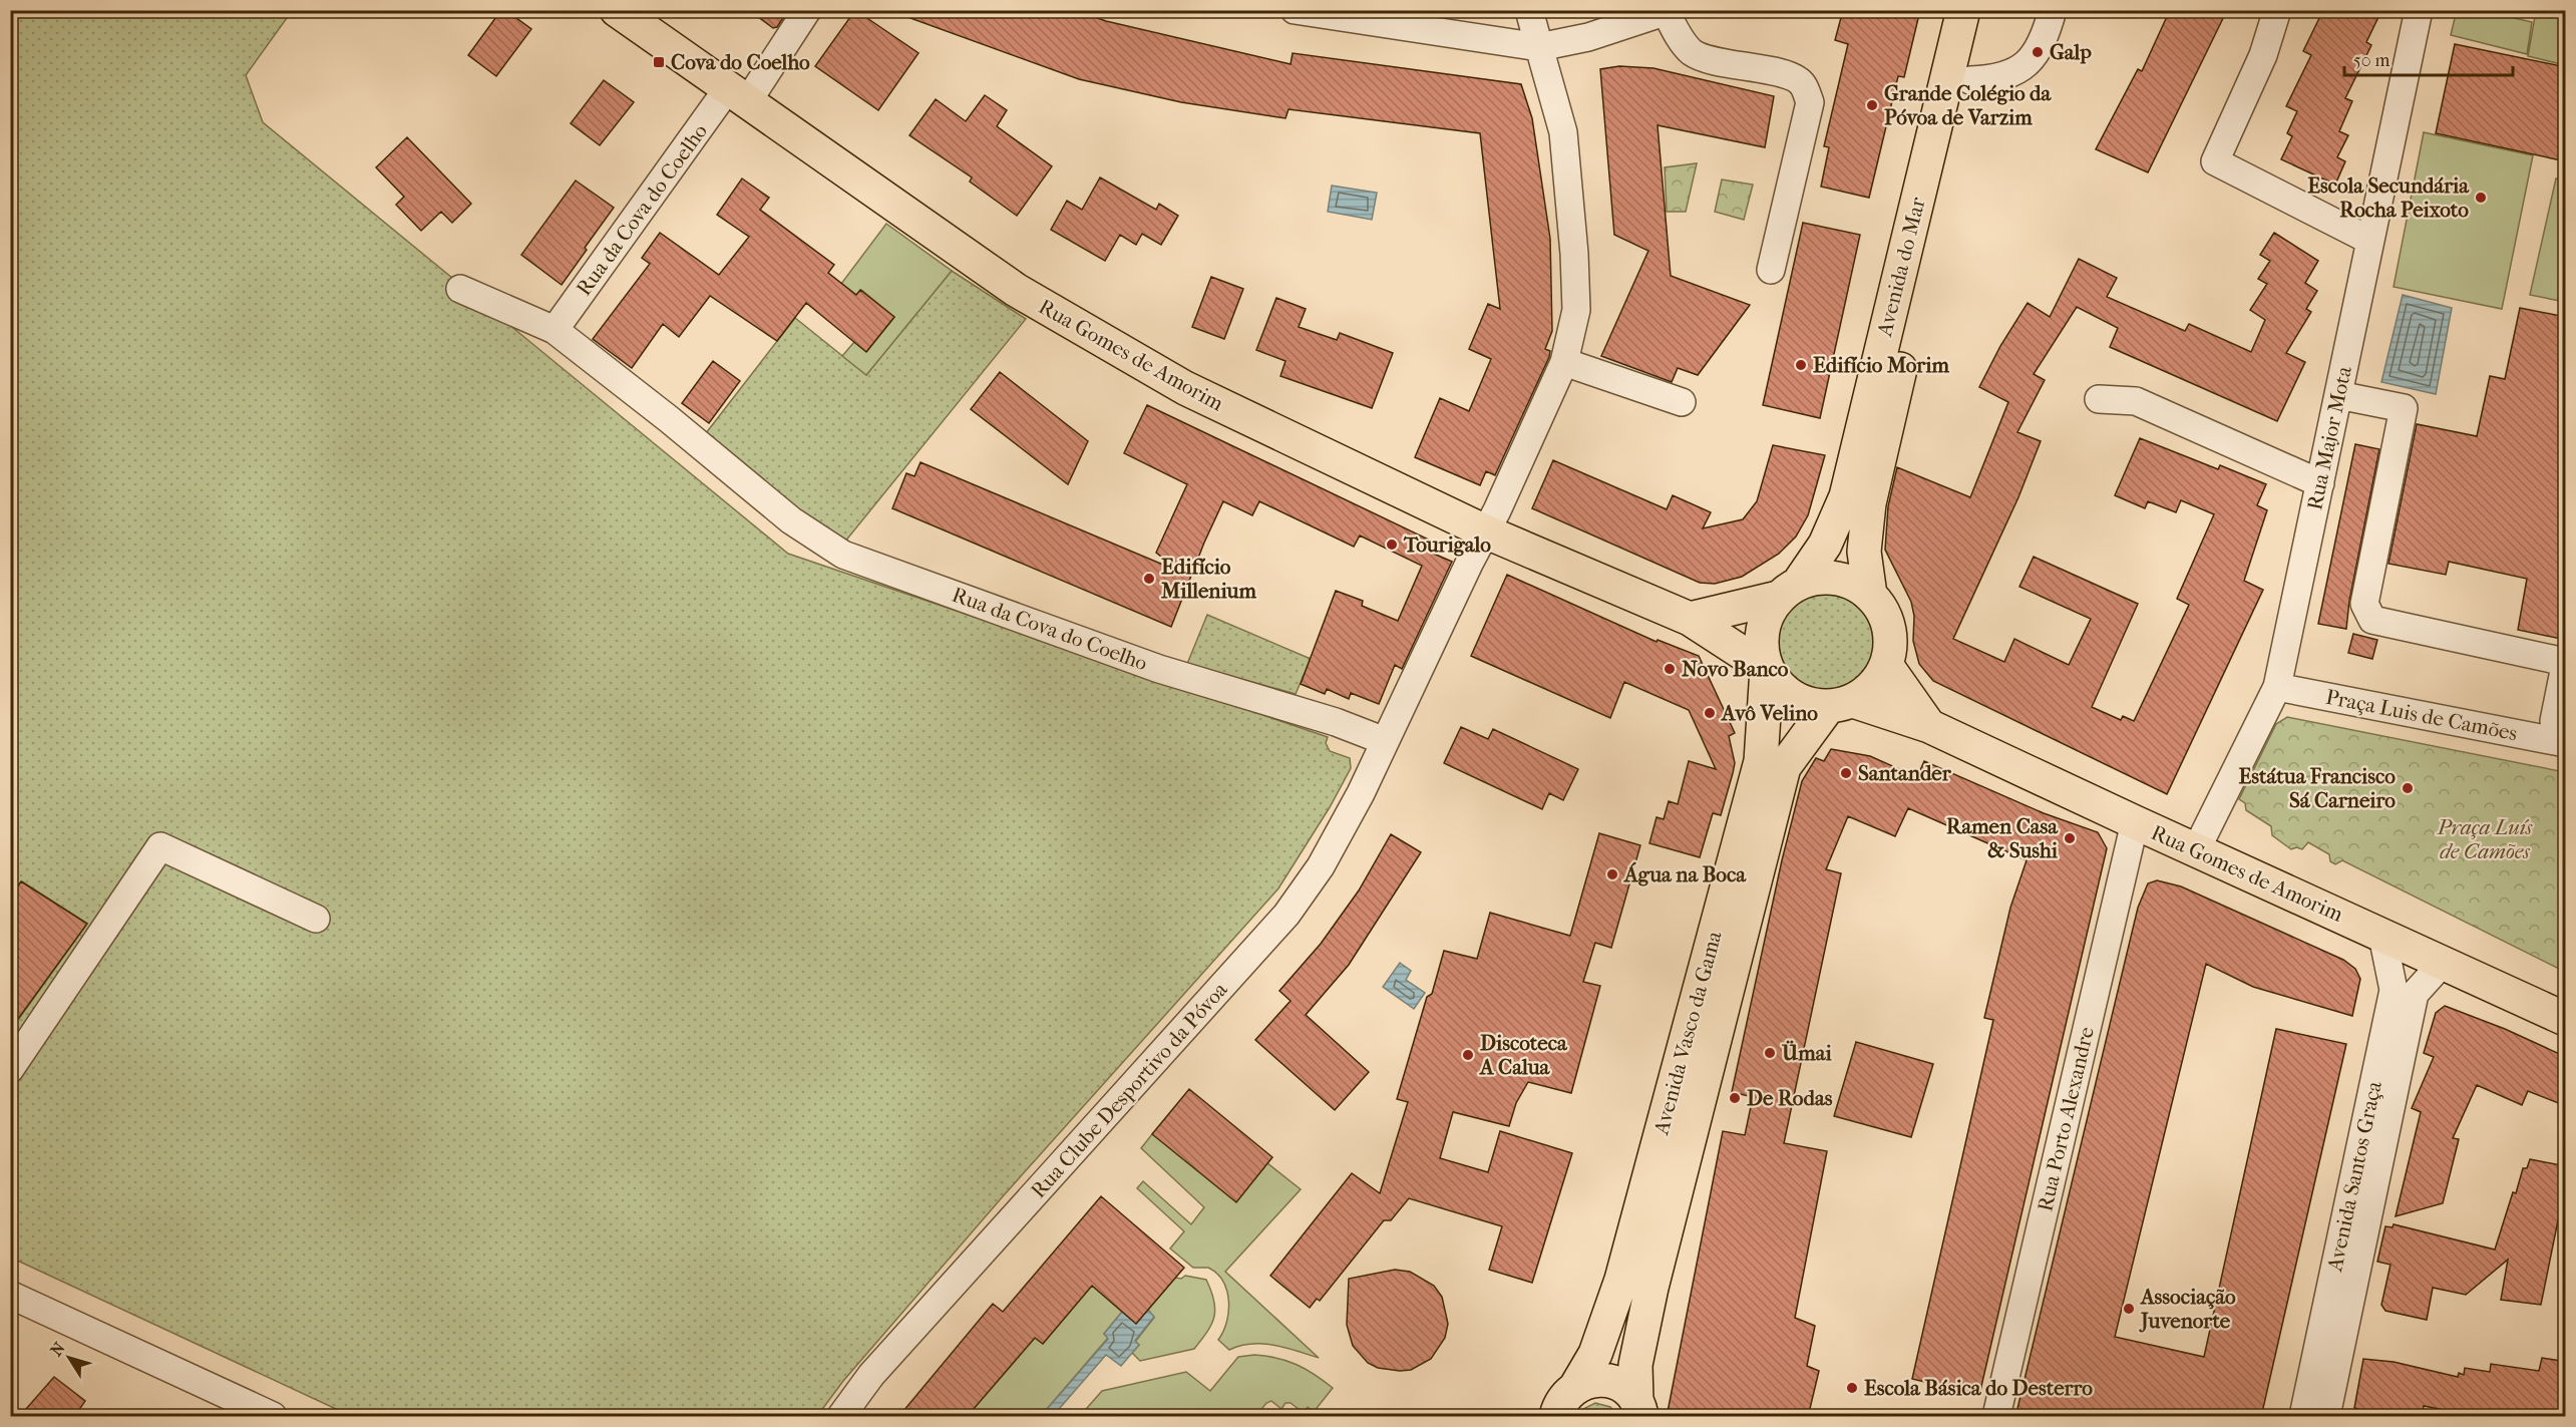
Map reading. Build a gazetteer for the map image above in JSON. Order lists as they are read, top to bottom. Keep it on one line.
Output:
{"streets":{"main road":["Avenida do Mar","Rua Gomes de Amorim","Avenida Vasco da Gama"],"street":["Rua da Cova do Coelho","Rua Major Mota","Praça Luis de Camões","Rua Clube Desportivo da Póvoa","Rua Porto Alexandre","Avenida Santos Graça"]},"crossings":[["Rua da Cova do Coelho","Rua Gomes de Amorim"],["Rua da Cova do Coelho","Rua Clube Desportivo da Póvoa"],["Avenida do Mar","Rua Gomes de Amorim"],["Avenida do Mar","Avenida Vasco da Gama"],["Rua Gomes de Amorim","Rua Major Mota"],["Rua Gomes de Amorim","Avenida Vasco da Gama"],["Rua Gomes de Amorim","Rua Porto Alexandre"],["Rua Gomes de Amorim","Avenida Santos Graça"],["Rua Major Mota","Praça Luis de Camões"]],"parks":["Praça Luís de Camões"],"places":{"other":["Galp","Grande Colégio da Póvoa de Varzim","Escola Secundária Rocha Peixoto","Edifício Morim","Tourigalo","Edifício Millenium","Novo Banco","Avô Velino","Santander","Estátua Francisco Sá Carneiro","Ramen Casa & Sushi","Água na Boca","Ümai","Discoteca A Calua","De Rodas","Associação Juvenorte","Escola Básica do Desterro"],"transit":["Cova do Coelho"]},"scale_bar":"50 m","north":"top left"}
